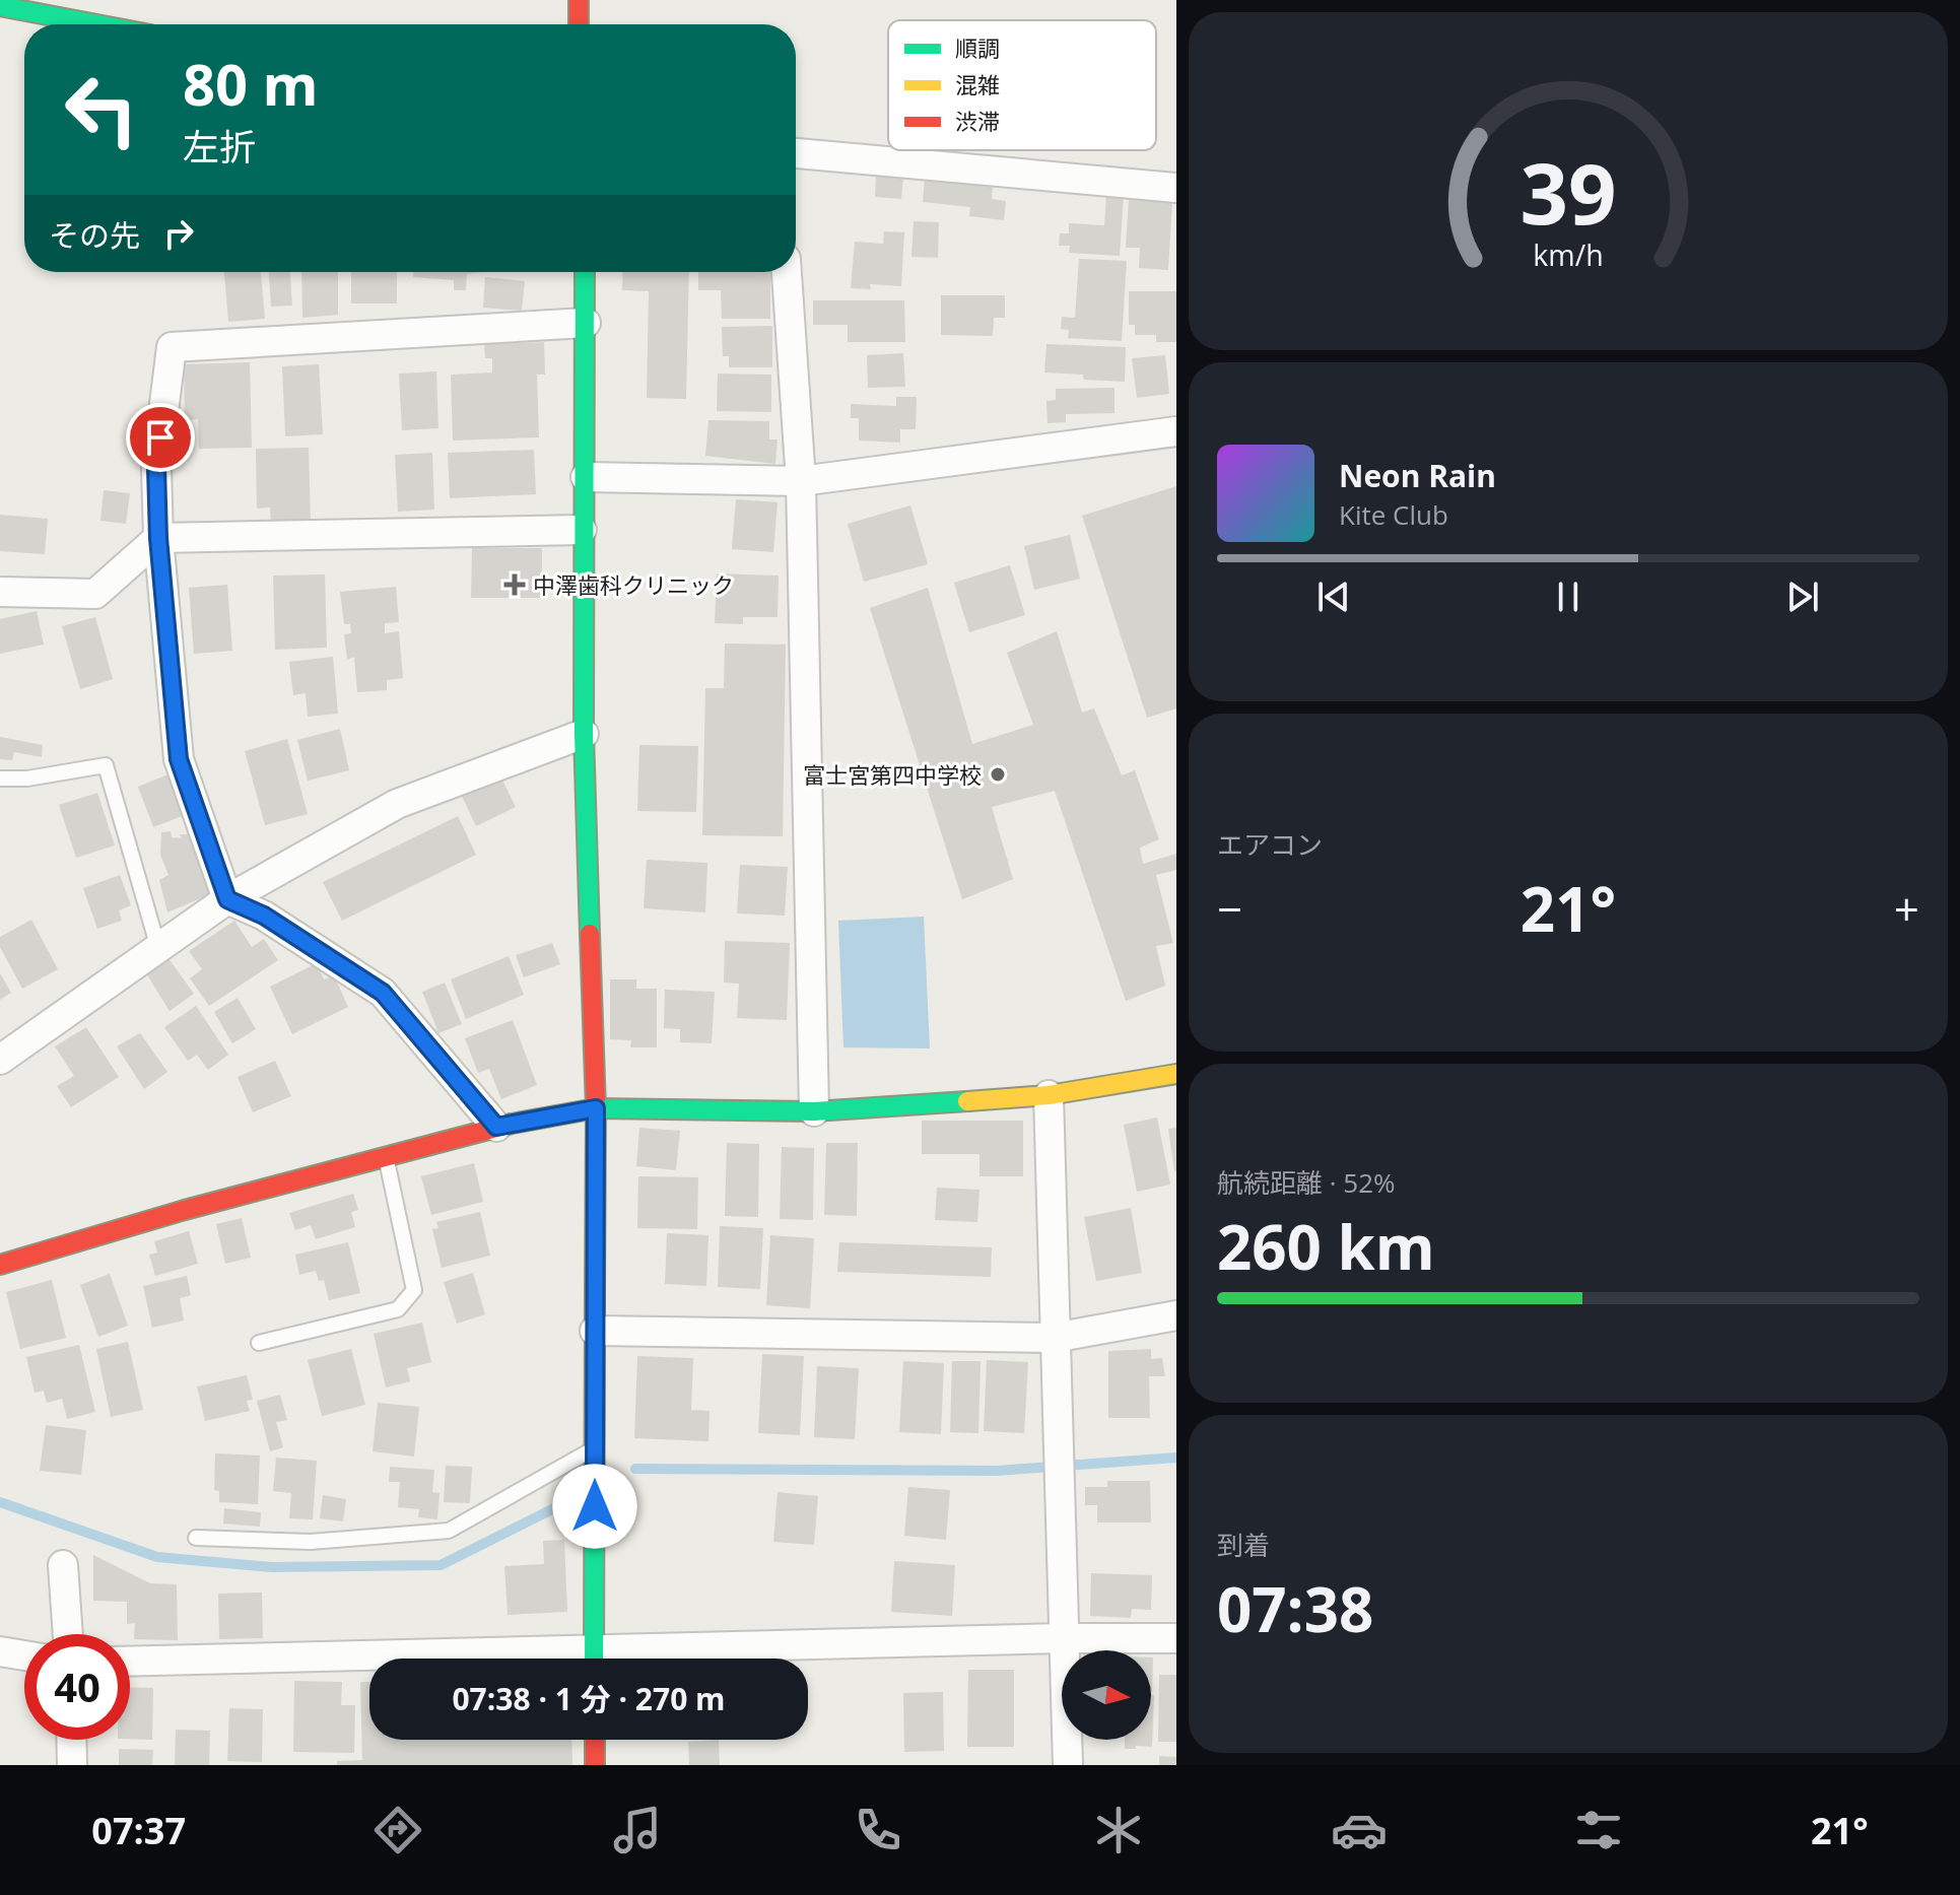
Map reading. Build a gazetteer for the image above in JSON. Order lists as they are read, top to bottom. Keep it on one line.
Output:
{"places":{"health":["中澤歯科クリニック"],"other":["富士宮第四中学校"]},"legend":["順調","混雑","渋滞"],"north":"right","page":{"turn":["80 m","左折"],"then":"その先","song":["Neon Rain","Kite Club"],"tile":["エアコン",["航続距離 · 52%","260 km"],["到着","07:38"]],"heat":["−","21°","+"],"limit":"40","trip":"07:38 · 1 分 · 270 m","tabs":["07:37","21°"],"gauge":["39","km/h"]}}
